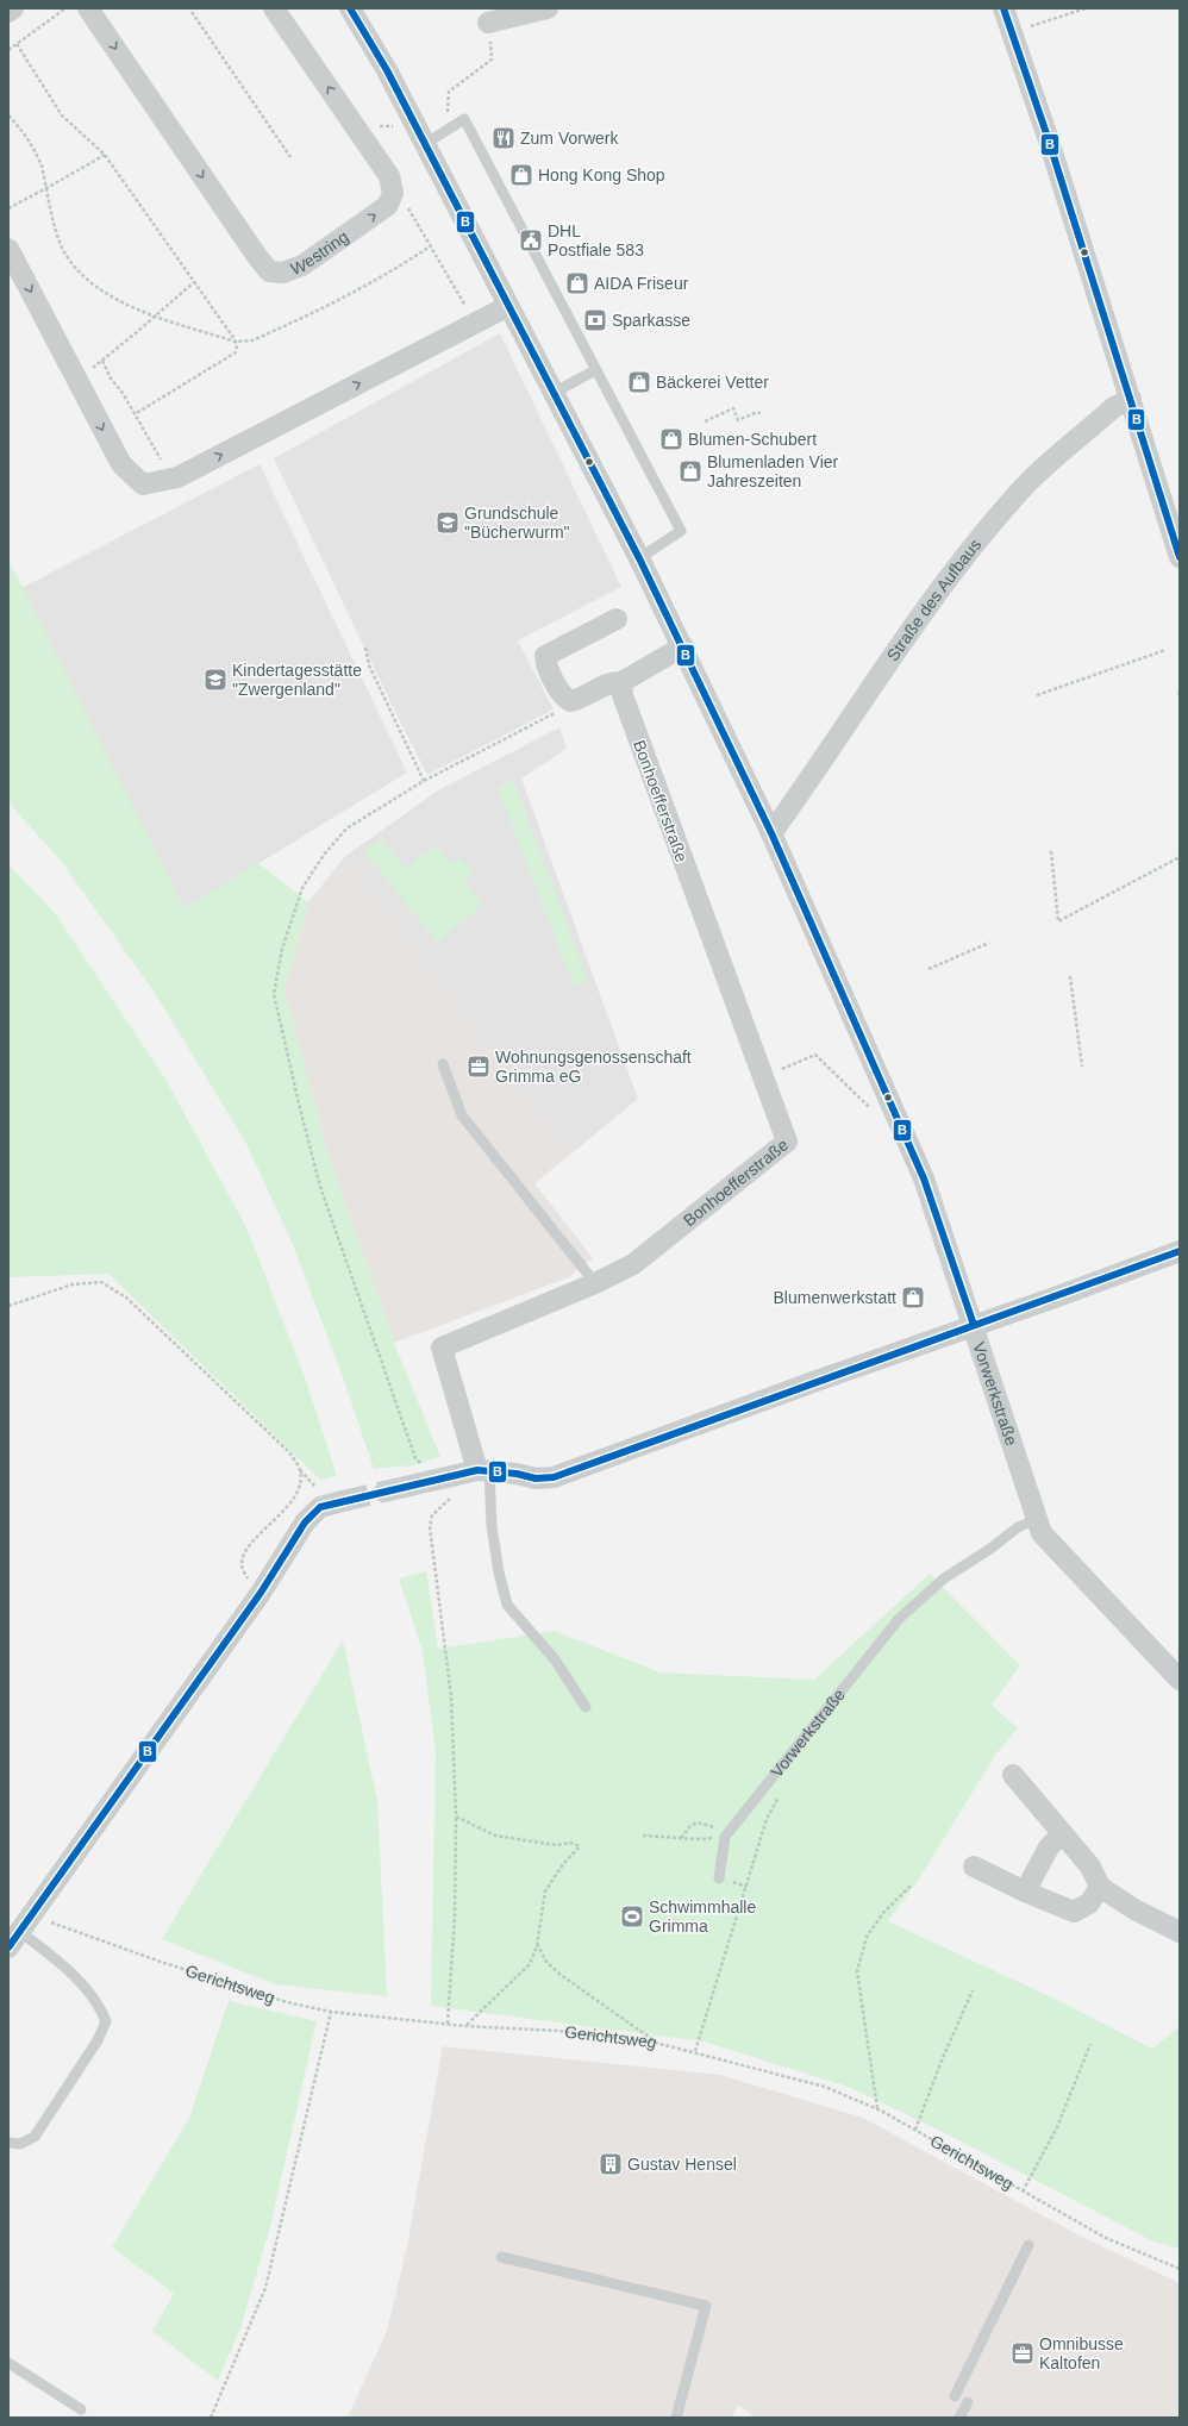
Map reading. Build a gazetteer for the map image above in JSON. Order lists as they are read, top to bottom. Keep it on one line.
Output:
{"streets":{"street":["Westring","Straße des Aufbaus","Bonhoefferstraße","Vorwerkstraße"],"path":["Gerichtsweg"]},"crossings":[["Straße des Aufbaus","Vorwerkstraße"]],"places":{"restaurant":["Zum Vorwerk"],"shop":["Hong Kong Shop","AIDA Friseur","Bäckerei Vetter","Blumen-Schubert","Blumenladen Vier Jahreszeiten","Blumenwerkstatt"],"public building":["DHL Postfiale 583"],"bank":["Sparkasse"],"school or university":["Grundschule \"Bücherwurm\"","Kindertagesstätte \"Zwergenland\""],"office":["Wohnungsgenossenschaft Grimma eG","Omnibusse Kaltofen"],"sports":["Schwimmhalle Grimma"],"building":["Gustav Hensel"]},"lines":["transit line B"]}
